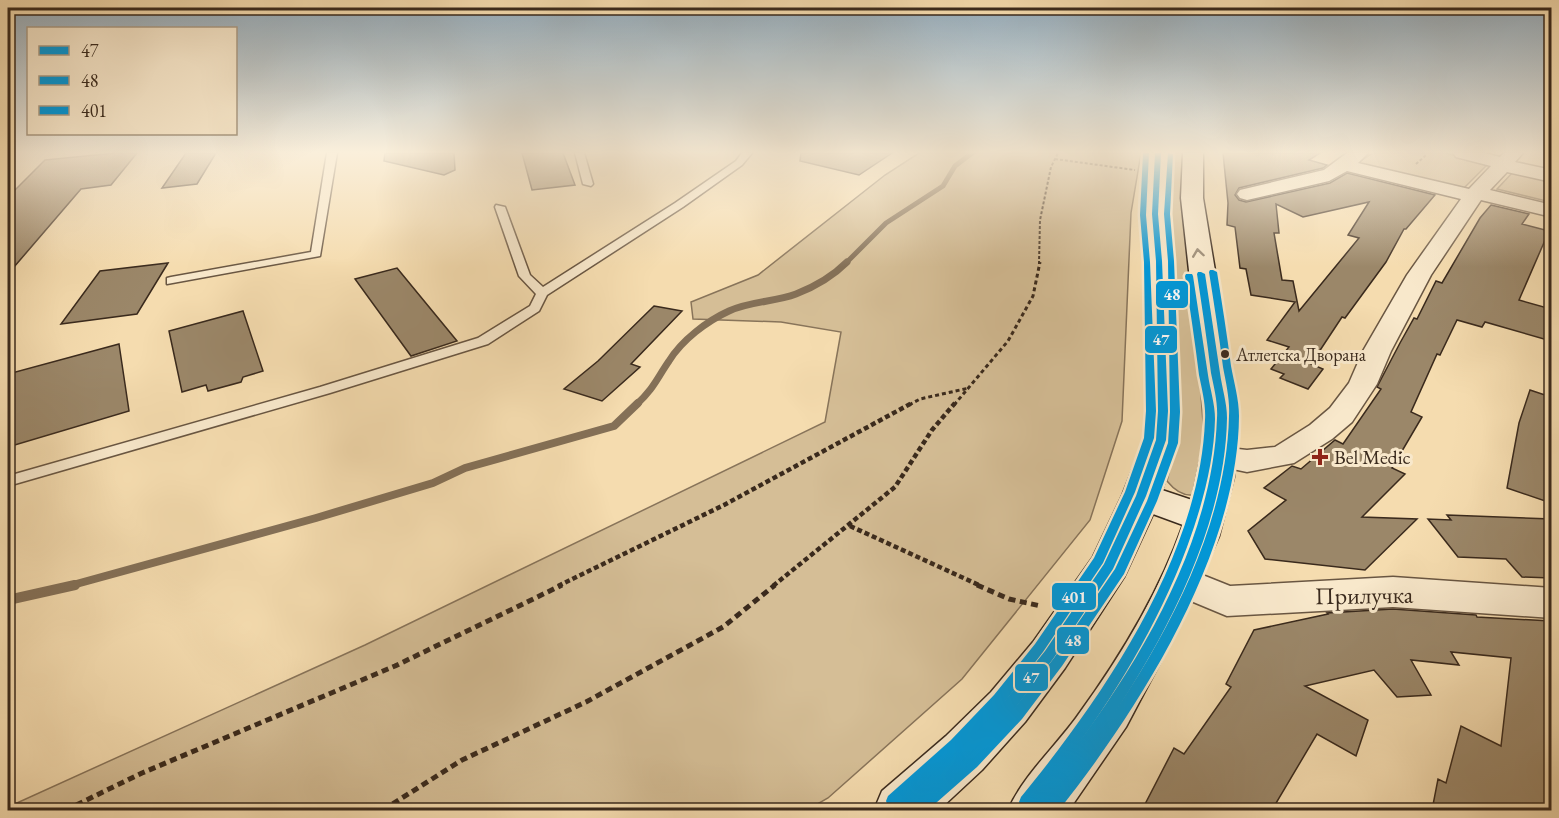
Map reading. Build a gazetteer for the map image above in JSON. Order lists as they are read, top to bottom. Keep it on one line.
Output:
{"streets":{"street":["Прилучка"]},"places":{"other":["Атлетска Дворана"],"health":["Bel Medic"]},"lines":["transit line 47","transit line 48","transit line 401"],"legend":["47","48","401"]}
